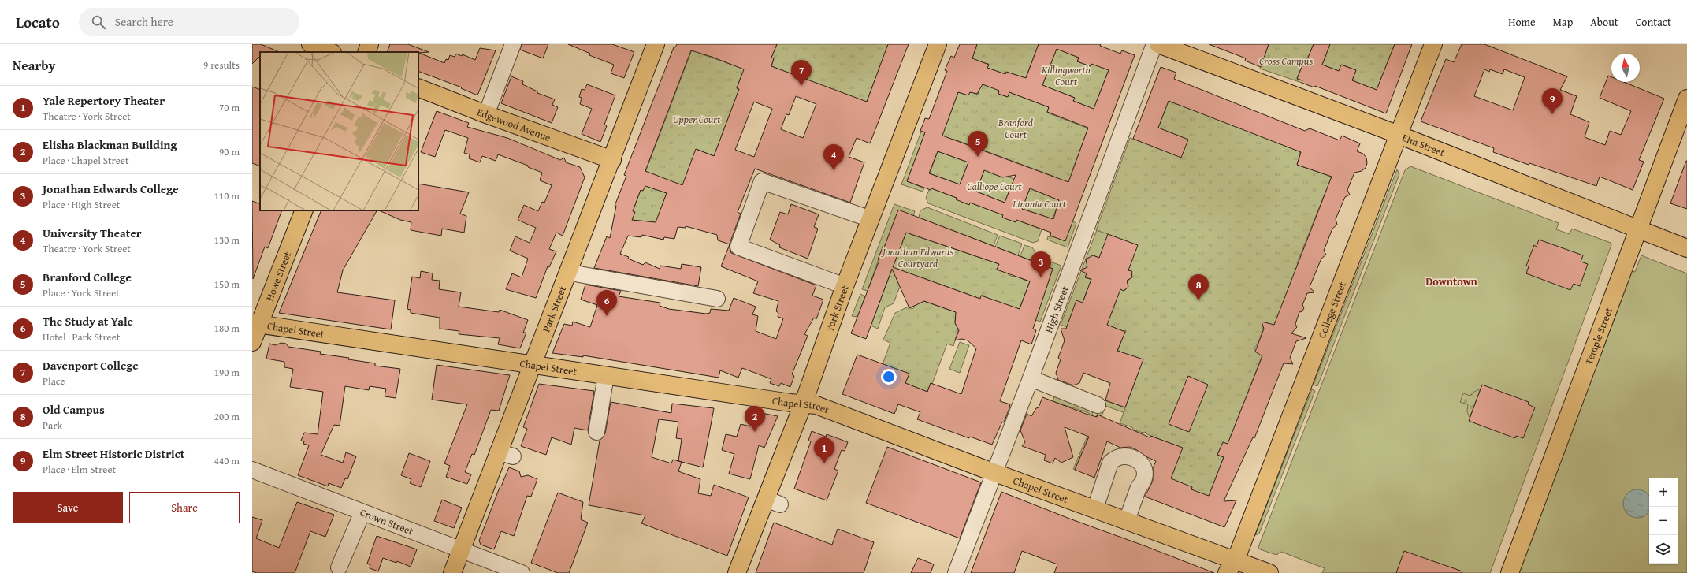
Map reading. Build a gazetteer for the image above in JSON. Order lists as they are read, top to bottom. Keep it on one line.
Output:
{"streets":{"main road":["Edgewood Avenue","Elm Street","Howe Street","York Street","Park Street","College Street","Chapel Street","Temple Street"],"street":["High Street","Crown Street"]},"crossings":[["Edgewood Avenue","Park Street"],["Elm Street","College Street"],["Elm Street","Temple Street"],["Howe Street","Chapel Street"],["York Street","Chapel Street"],["Park Street","Chapel Street"],["Park Street","Crown Street"],["High Street","Chapel Street"],["College Street","Chapel Street"]],"districts":["Downtown"],"parks":["Cross Campus","Killingworth Court","Upper Court","Branford Court","Calliope Court","Linonia Court","Jonathan Edwards Courtyard"],"north":"top","page":{"header":"Locato","search":"Search here","nav":["Home","Map","About","Contact"],"heading":["Nearby","9 results"],"pins":["7","9","5","4","3","8","6","2","1"],"list":[{"mark":"1","name":"Yale Repertory Theater","note":"Theatre · York Street","value":"70 m"},{"mark":"2","name":"Elisha Blackman Building","note":"Place · Chapel Street","value":"90 m"},{"mark":"3","name":"Jonathan Edwards College","note":"Place · High Street","value":"110 m"},{"mark":"4","name":"University Theater","note":"Theatre · York Street","value":"130 m"},{"mark":"5","name":"Branford College","note":"Place · York Street","value":"150 m"},{"mark":"6","name":"The Study at Yale","note":"Hotel · Park Street","value":"180 m"},{"mark":"7","name":"Davenport College","note":"Place","value":"190 m"},{"mark":"8","name":"Old Campus","note":"Park","value":"200 m"},{"mark":"9","name":"Elm Street Historic District","note":"Place · Elm Street","value":"440 m"}],"map_buttons":["+","−"],"buttons":["Save","Share"]}}
